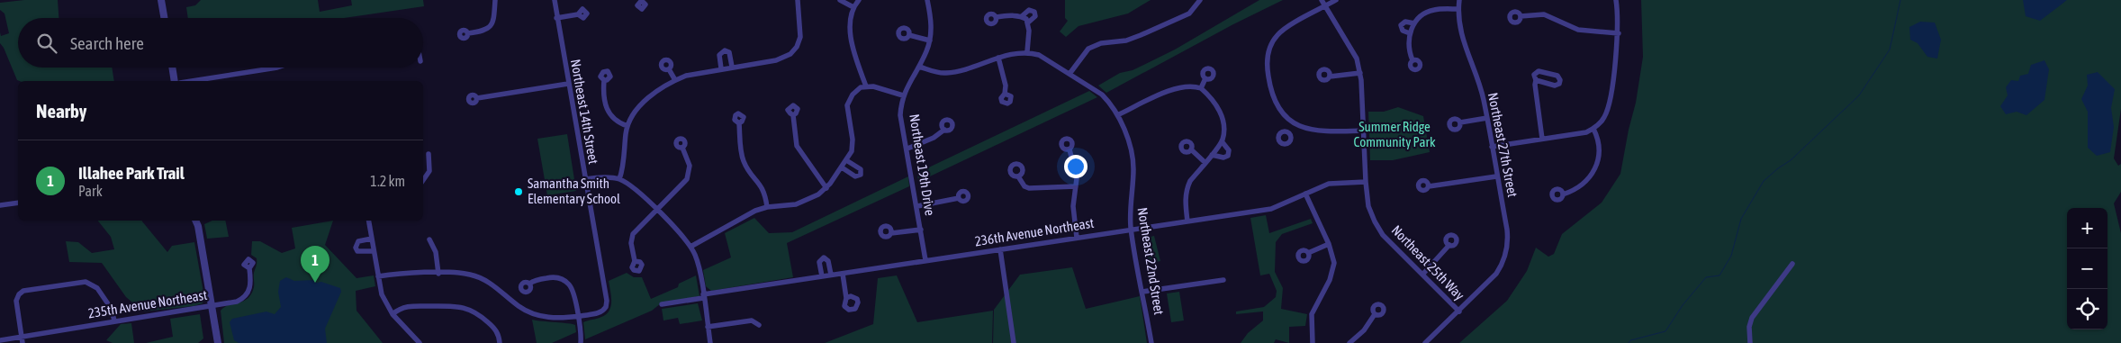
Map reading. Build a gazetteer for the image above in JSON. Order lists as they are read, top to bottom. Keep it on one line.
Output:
{"streets":{"street":["Northeast 14th Street","Northeast 27th Street","Northeast 19th Drive","236th Avenue Northeast","Northeast 22nd Street","Northeast 25th Way","235th Avenue Northeast"]},"crossings":[["Northeast 27th Street","Northeast 25th Way"],["Northeast 19th Drive","236th Avenue Northeast"],["236th Avenue Northeast","Northeast 22nd Street"],["236th Avenue Northeast","Northeast 25th Way"]],"parks":["Summer Ridge Community Park"],"places":["Samantha Smith Elementary School"],"page":{"search":"Search here","heading":"Nearby","list":[{"mark":"1","name":"Illahee Park Trail","note":"Park","value":"1.2 km"}],"map_buttons":["+","−"],"pins":"1"}}
